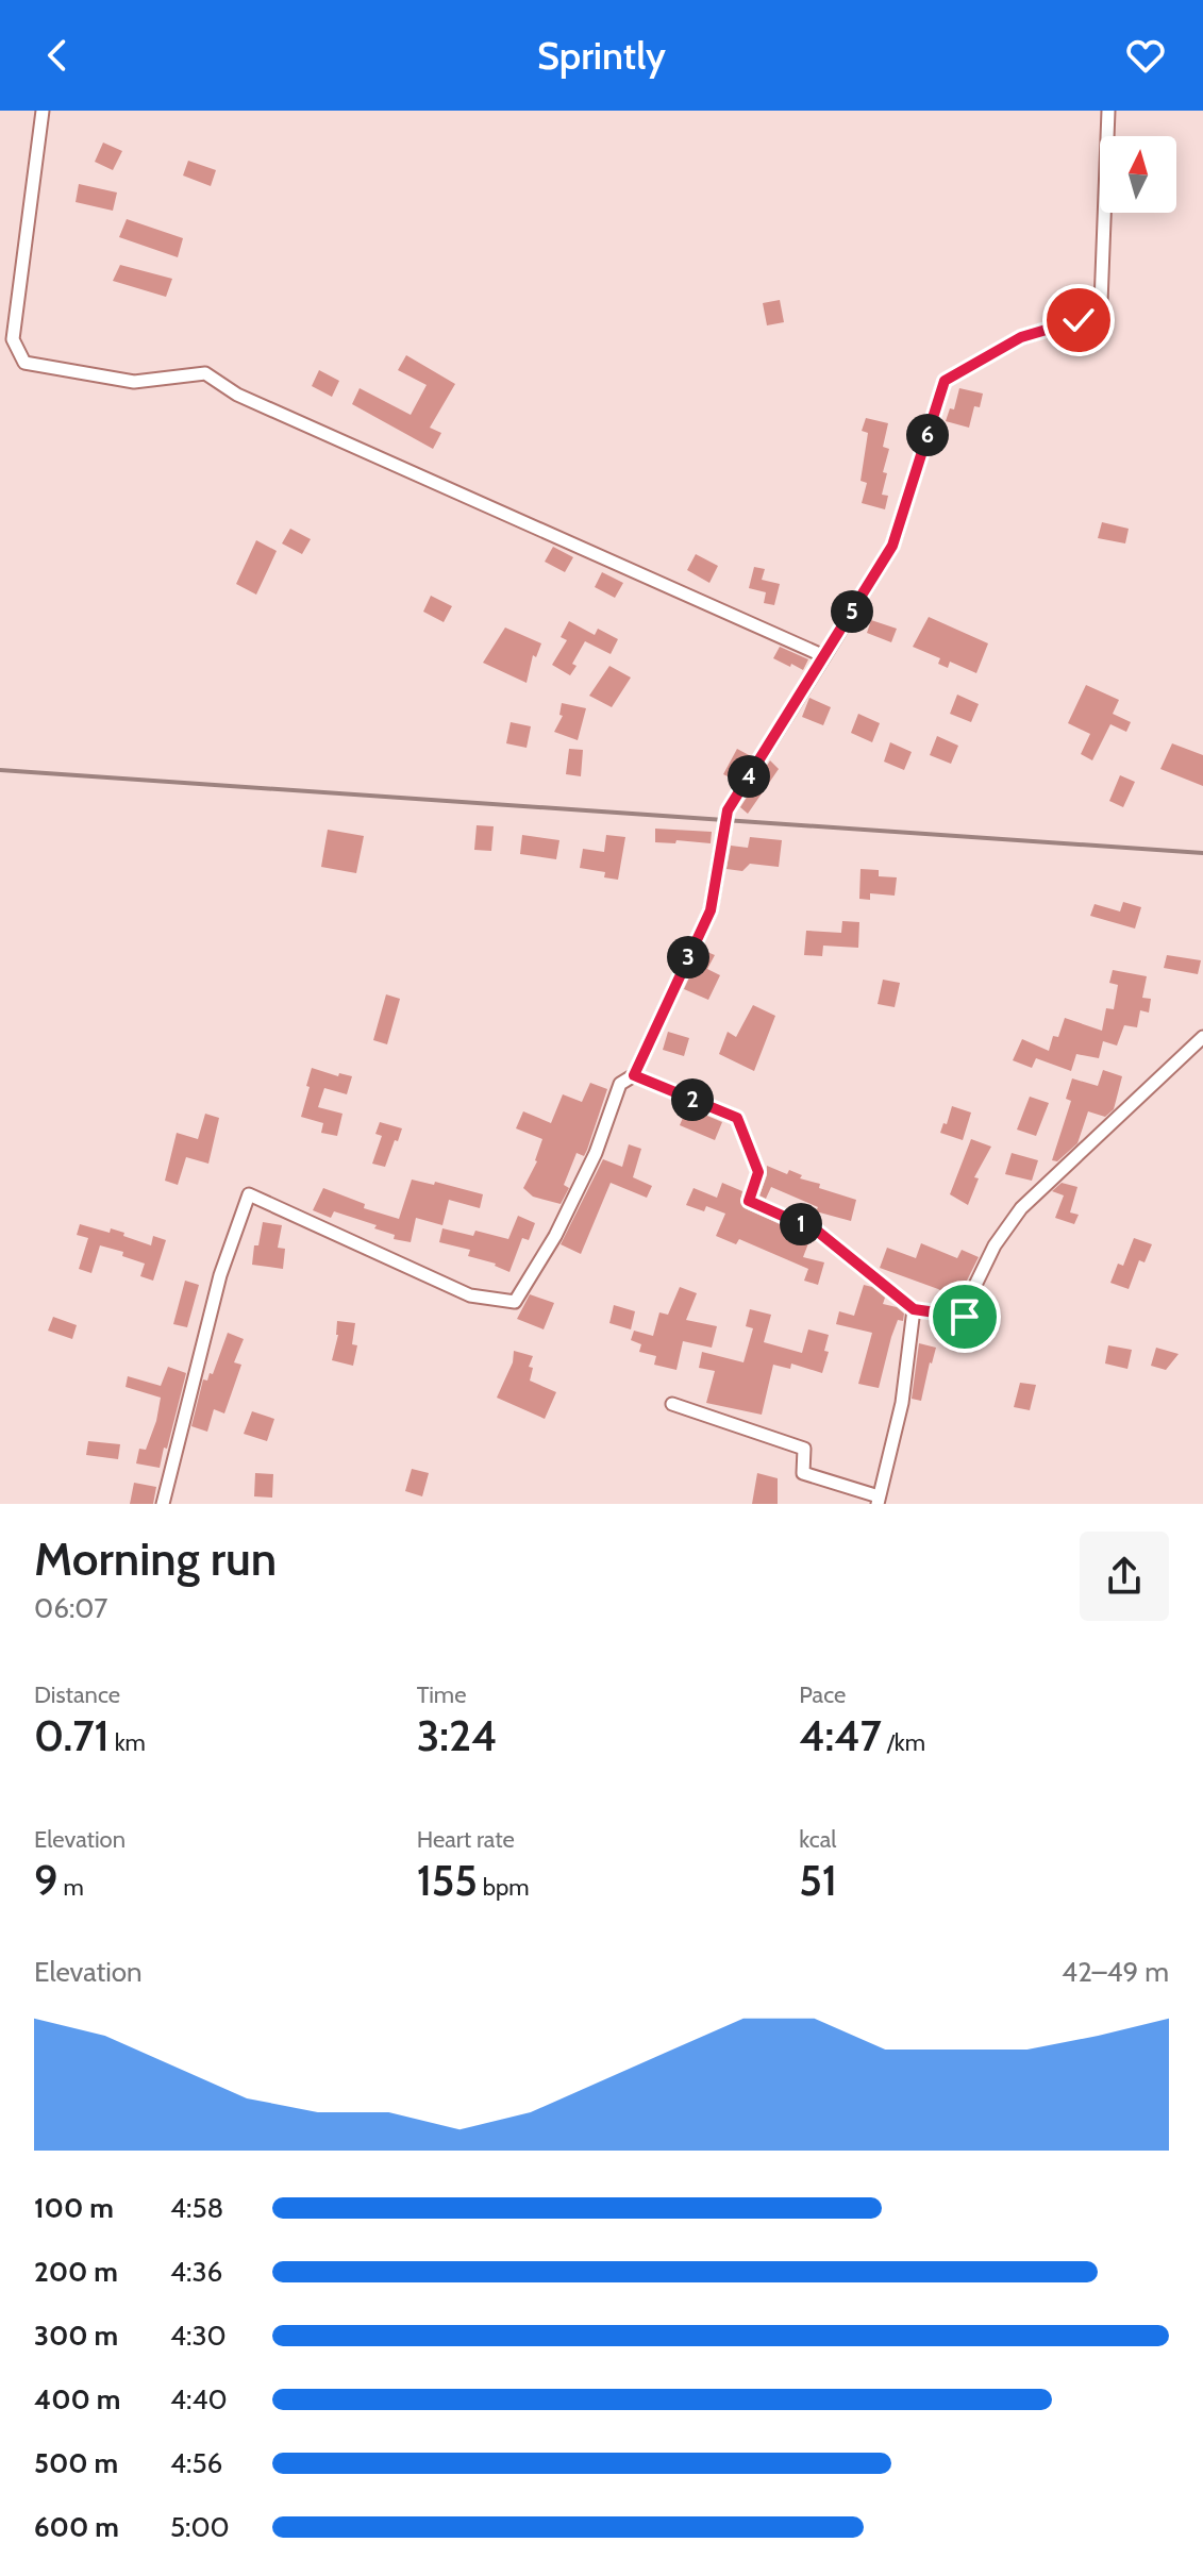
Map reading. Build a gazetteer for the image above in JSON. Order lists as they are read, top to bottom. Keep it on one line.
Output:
{"north":"top","page":{"header":"Sprintly","pins":["6","5","4","3","2","1"],"heading":["Morning run","06:07"],"stats":[["Distance","0.71 km"],["Time","3:24"],["Pace","4:47 /km"],["Elevation","9 m"],["Heart rate","155 bpm"],["kcal","51"]],"chart":["Elevation","42–49 m"],"list":[{"name":"100 m","note":"4:58"},{"name":"200 m","note":"4:36"},{"name":"300 m","note":"4:30"},{"name":"400 m","note":"4:40"},{"name":"500 m","note":"4:56"},{"name":"600 m","note":"5:00"}]}}
